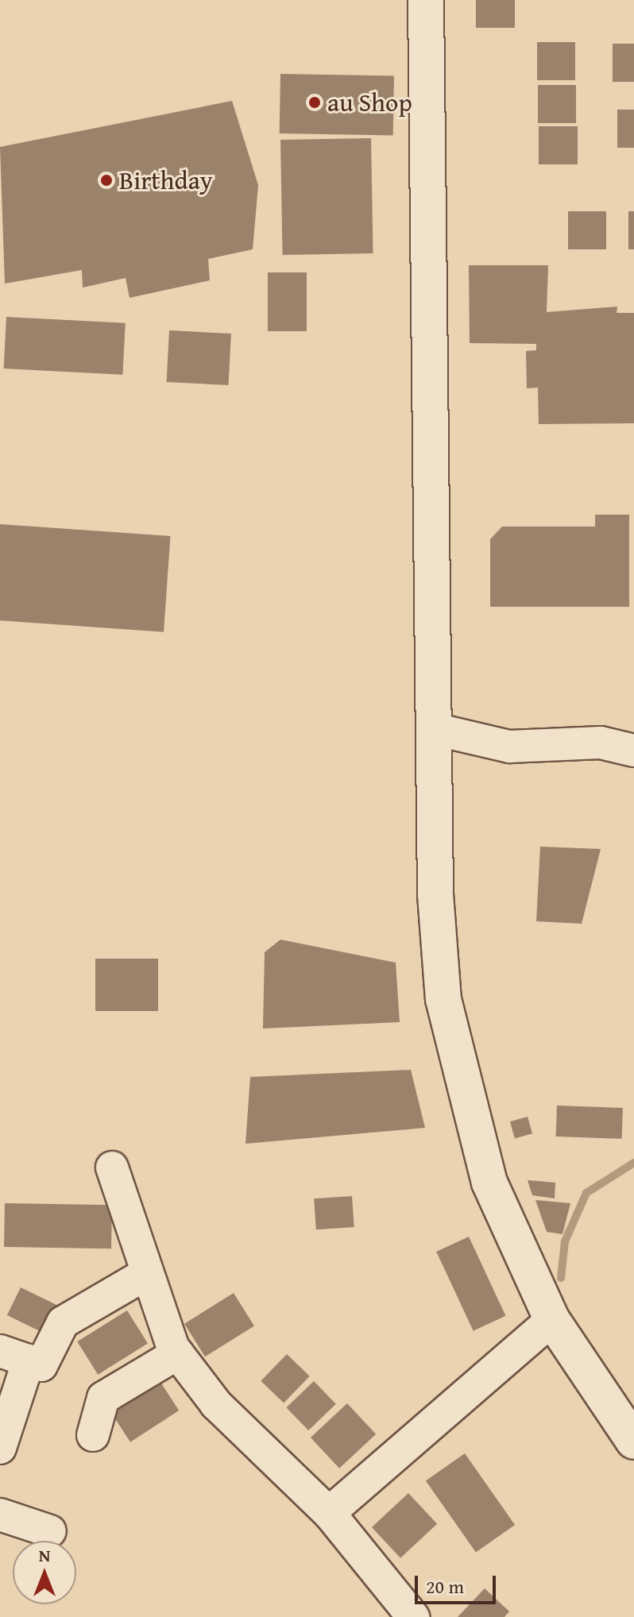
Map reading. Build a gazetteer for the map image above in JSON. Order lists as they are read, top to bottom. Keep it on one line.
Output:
{"places":["au Shop","Birthday"],"scale_bar":"20 m","north":"top"}
